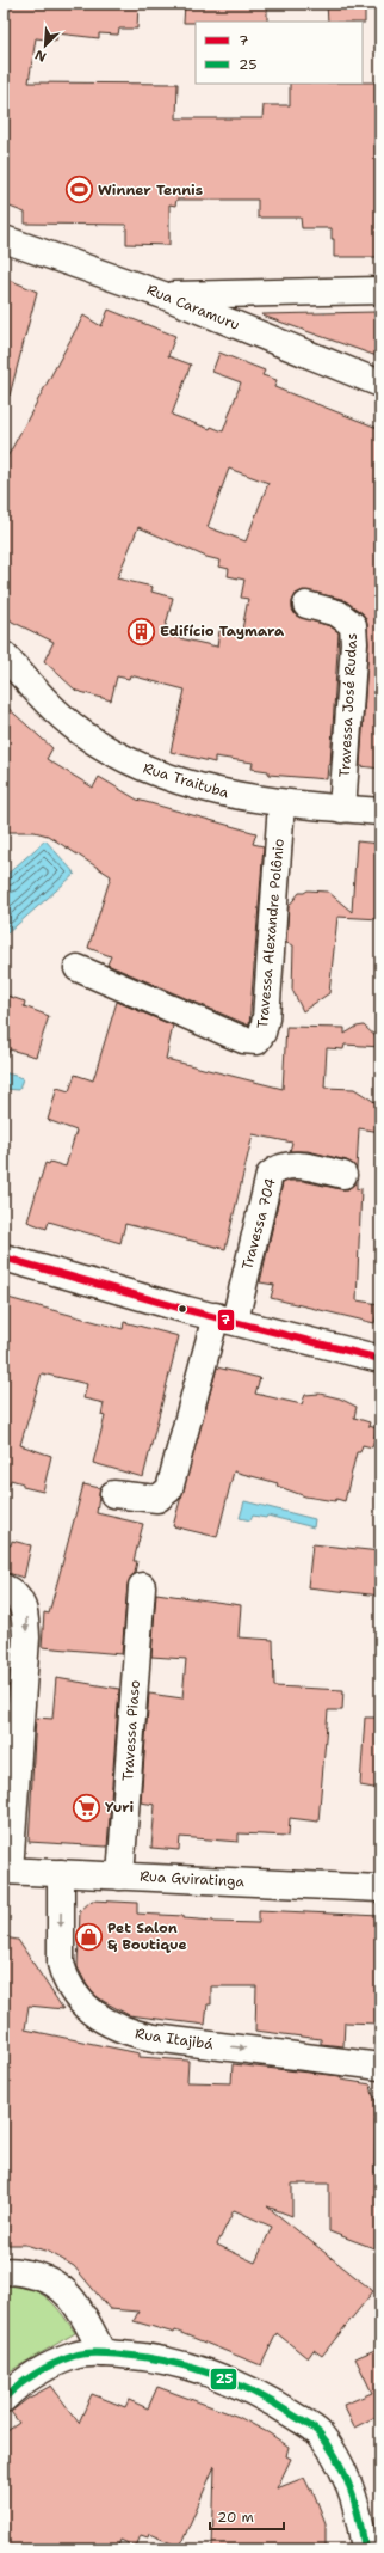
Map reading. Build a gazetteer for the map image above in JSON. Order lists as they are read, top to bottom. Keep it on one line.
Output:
{"streets":{"street":["Rua Caramuru","Travessa José Rudas","Rua Traituba","Travessa Alexandre Polônio","Travessa 704","Travessa Piaso","Rua Guiratinga","Rua Itajibá"]},"crossings":[["Travessa José Rudas","Rua Traituba"],["Rua Traituba","Travessa Alexandre Polônio"],["Travessa Piaso","Rua Guiratinga"],["Rua Guiratinga","Rua Itajibá"]],"one_way":["Rua Itajibá"],"places":{"sports":["Winner Tennis"],"building":["Edifício Taymara"],"supermarket":["Yuri"],"shop":["Pet Salon & Boutique"]},"lines":["transit line 7","transit line 25"],"legend":["7","25"],"scale_bar":"20 m","north":"bottom left"}
